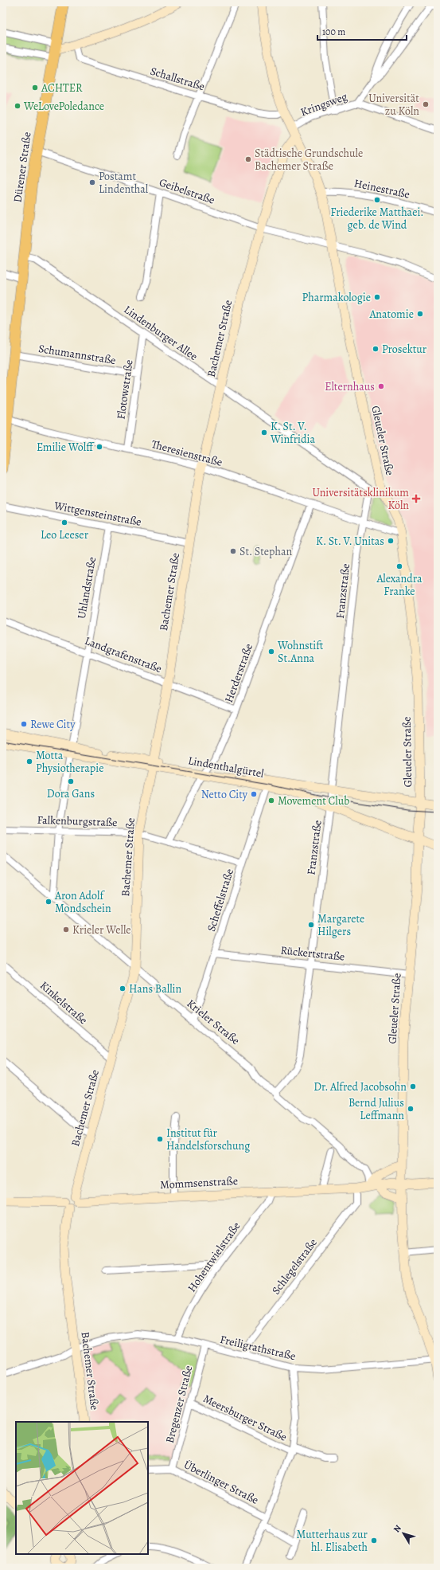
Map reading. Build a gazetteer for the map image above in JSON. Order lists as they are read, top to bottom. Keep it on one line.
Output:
{"streets":{"main road":["Dürener Straße","Bachemer Straße","Gleueler Straße","Lindenthalgürtel","Mommsenstraße"],"street":["Schallstraße","Kringsweg","Heinestraße","Geibelstraße","Lindenburger Allee","Schumannstraße","Flotowstraße","Theresienstraße","Wittgensteinstraße","Uhlandstraße","Franzstraße","Landgrafenstraße","Herderstraße","Falkenburgstraße","Scheffelstraße","Rückertstraße","Kinkelstraße","Krieler Straße","Hohentwielstraße","Schlegelstraße","Freiligrathstraße","Bregenzer Straße","Meersburger Straße","Überlinger Straße"]},"crossings":[["Dürener Straße","Geibelstraße"],["Dürener Straße","Lindenburger Allee"],["Dürener Straße","Schumannstraße"],["Dürener Straße","Theresienstraße"],["Heinestraße","Gleueler Straße"],["Geibelstraße","Bachemer Straße"],["Geibelstraße","Gleueler Straße"],["Lindenburger Allee","Bachemer Straße"],["Lindenburger Allee","Flotowstraße"],["Lindenburger Allee","Franzstraße"],["Bachemer Straße","Gleueler Straße"],["Bachemer Straße","Theresienstraße"],["Bachemer Straße","Wittgensteinstraße"],["Bachemer Straße","Landgrafenstraße"],["Bachemer Straße","Lindenthalgürtel"],["Bachemer Straße","Falkenburgstraße"],["Bachemer Straße","Kinkelstraße"],["Bachemer Straße","Krieler Straße"],["Bachemer Straße","Mommsenstraße"],["Bachemer Straße","Freiligrathstraße"],["Schumannstraße","Flotowstraße"],["Flotowstraße","Theresienstraße"],["Gleueler Straße","Theresienstraße"],["Gleueler Straße","Lindenthalgürtel"],["Gleueler Straße","Rückertstraße"],["Gleueler Straße","Mommsenstraße"],["Gleueler Straße","Freiligrathstraße"],["Theresienstraße","Franzstraße"],["Theresienstraße","Herderstraße"],["Wittgensteinstraße","Uhlandstraße"],["Uhlandstraße","Landgrafenstraße"],["Uhlandstraße","Lindenthalgürtel"],["Uhlandstraße","Falkenburgstraße"],["Uhlandstraße","Krieler Straße"],["Franzstraße","Lindenthalgürtel"],["Franzstraße","Rückertstraße"],["Franzstraße","Krieler Straße"],["Landgrafenstraße","Herderstraße"],["Herderstraße","Lindenthalgürtel"],["Herderstraße","Falkenburgstraße"],["Lindenthalgürtel","Scheffelstraße"],["Falkenburgstraße","Scheffelstraße"],["Scheffelstraße","Rückertstraße"],["Scheffelstraße","Krieler Straße"],["Krieler Straße","Mommsenstraße"],["Mommsenstraße","Hohentwielstraße"],["Mommsenstraße","Schlegelstraße"],["Hohentwielstraße","Freiligrathstraße"],["Schlegelstraße","Freiligrathstraße"],["Freiligrathstraße","Bregenzer Straße"],["Bregenzer Straße","Meersburger Straße"],["Bregenzer Straße","Überlinger Straße"]],"places":{"other":["ACHTER","Universität zu Köln","WeLovePoledance","Städtische Grundschule Bachemer Straße","Postamt Lindenthal","Friederike Matthaei. geb. de Wind","Pharmakologie","Anatomie","Prosektur","Elternhaus","K. St. V. Winfridia","Emilie Wolff","Leo Leeser","K. St. V. Unitas","St. Stephan","Alexandra Franke","Wohnstift St.Anna","Rewe City","Motta Physiotherapie","Dora Gans","Netto City","Movement Club","Aron Adolf Mondschein","Margarete Hilgers","Krieler Welle","Hans Ballin","Dr. Alfred Jacobsohn","Bernd Julius Leffmann","Institut für Handelsforschung","Mutterhaus zur hl. Elisabeth"],"health":["Universitätsklinikum Köln"]},"scale_bar":"100 m","north":"top left"}
